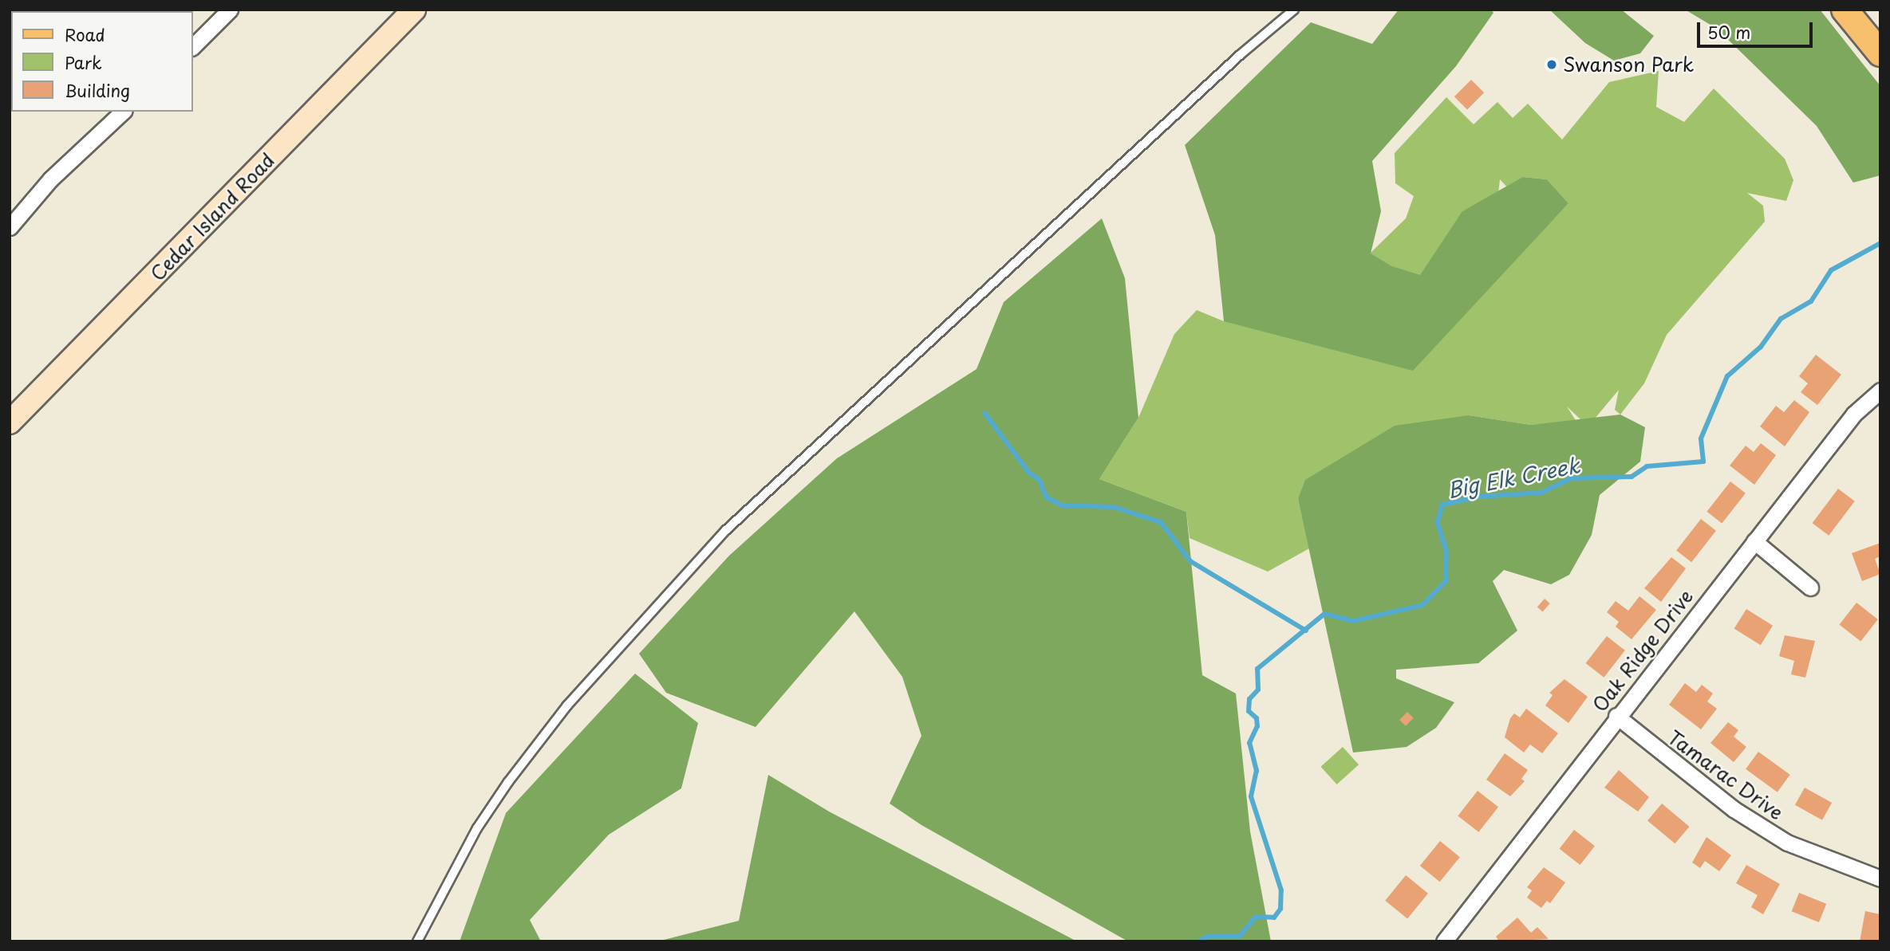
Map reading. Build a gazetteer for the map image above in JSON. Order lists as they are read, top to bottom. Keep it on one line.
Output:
{"streets":{"street":["Cedar Island Road","Oak Ridge Drive","Tamarac Drive"]},"crossings":[["Oak Ridge Drive","Tamarac Drive"]],"water":["Big Elk Creek"],"places":["Swanson Park"],"legend":["Road","Park","Building"],"scale_bar":"50 m"}
